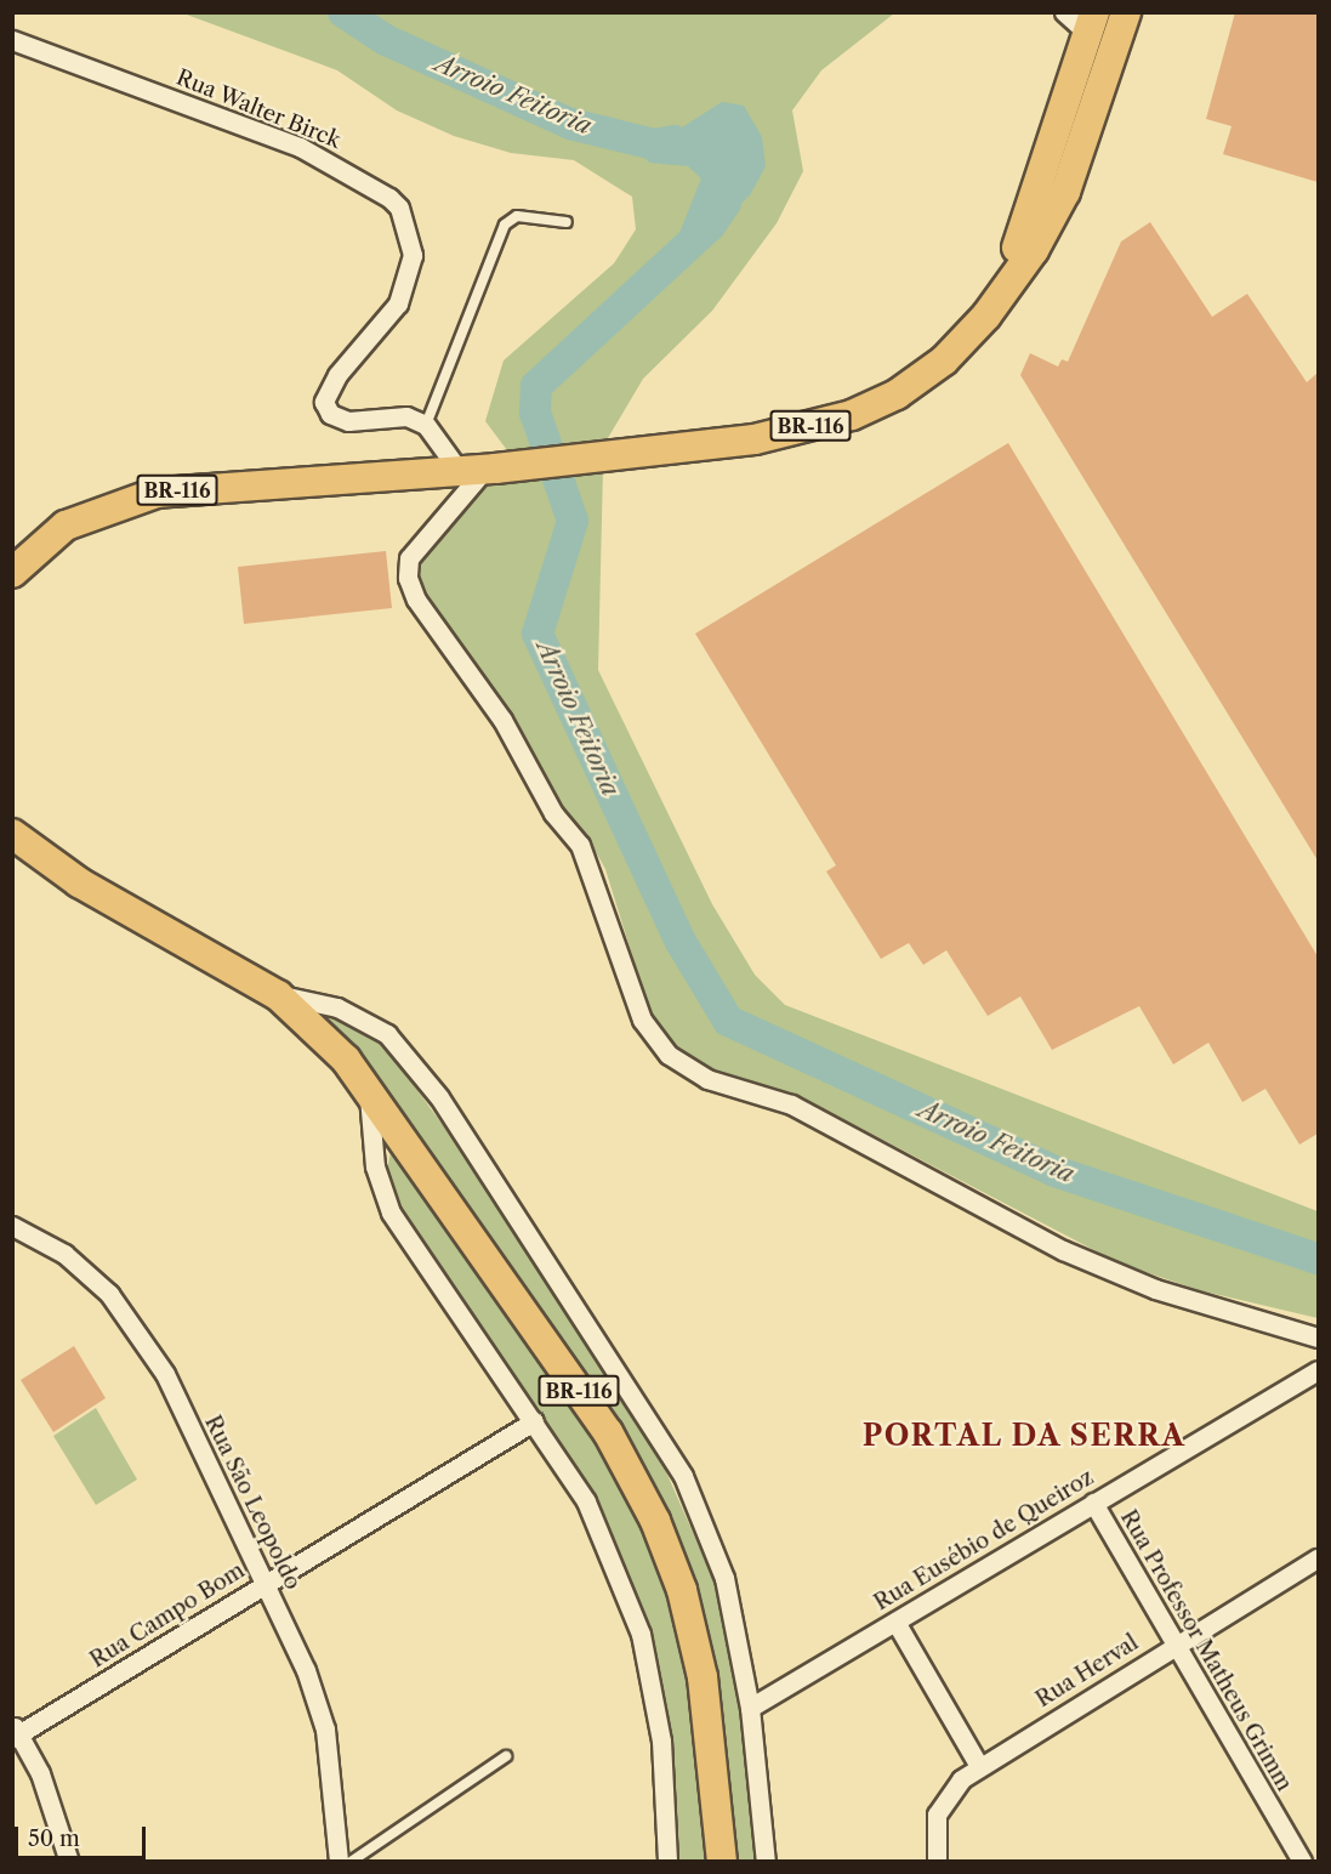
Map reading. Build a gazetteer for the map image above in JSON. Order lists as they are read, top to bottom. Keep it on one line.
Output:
{"streets":{"main road":["BR-116"],"street":["Rua Walter Birck","Rua São Leopoldo","Rua Eusébio de Queiroz","Rua Campo Bom","Rua Professor Matheus Grimm","Rua Herval"]},"crossings":[["Rua São Leopoldo","Rua Campo Bom"],["Rua Eusébio de Queiroz","Rua Professor Matheus Grimm"],["Rua Professor Matheus Grimm","Rua Herval"]],"districts":["PORTAL DA SERRA"],"water":["Arroio Feitoria"],"scale_bar":"50 m"}
